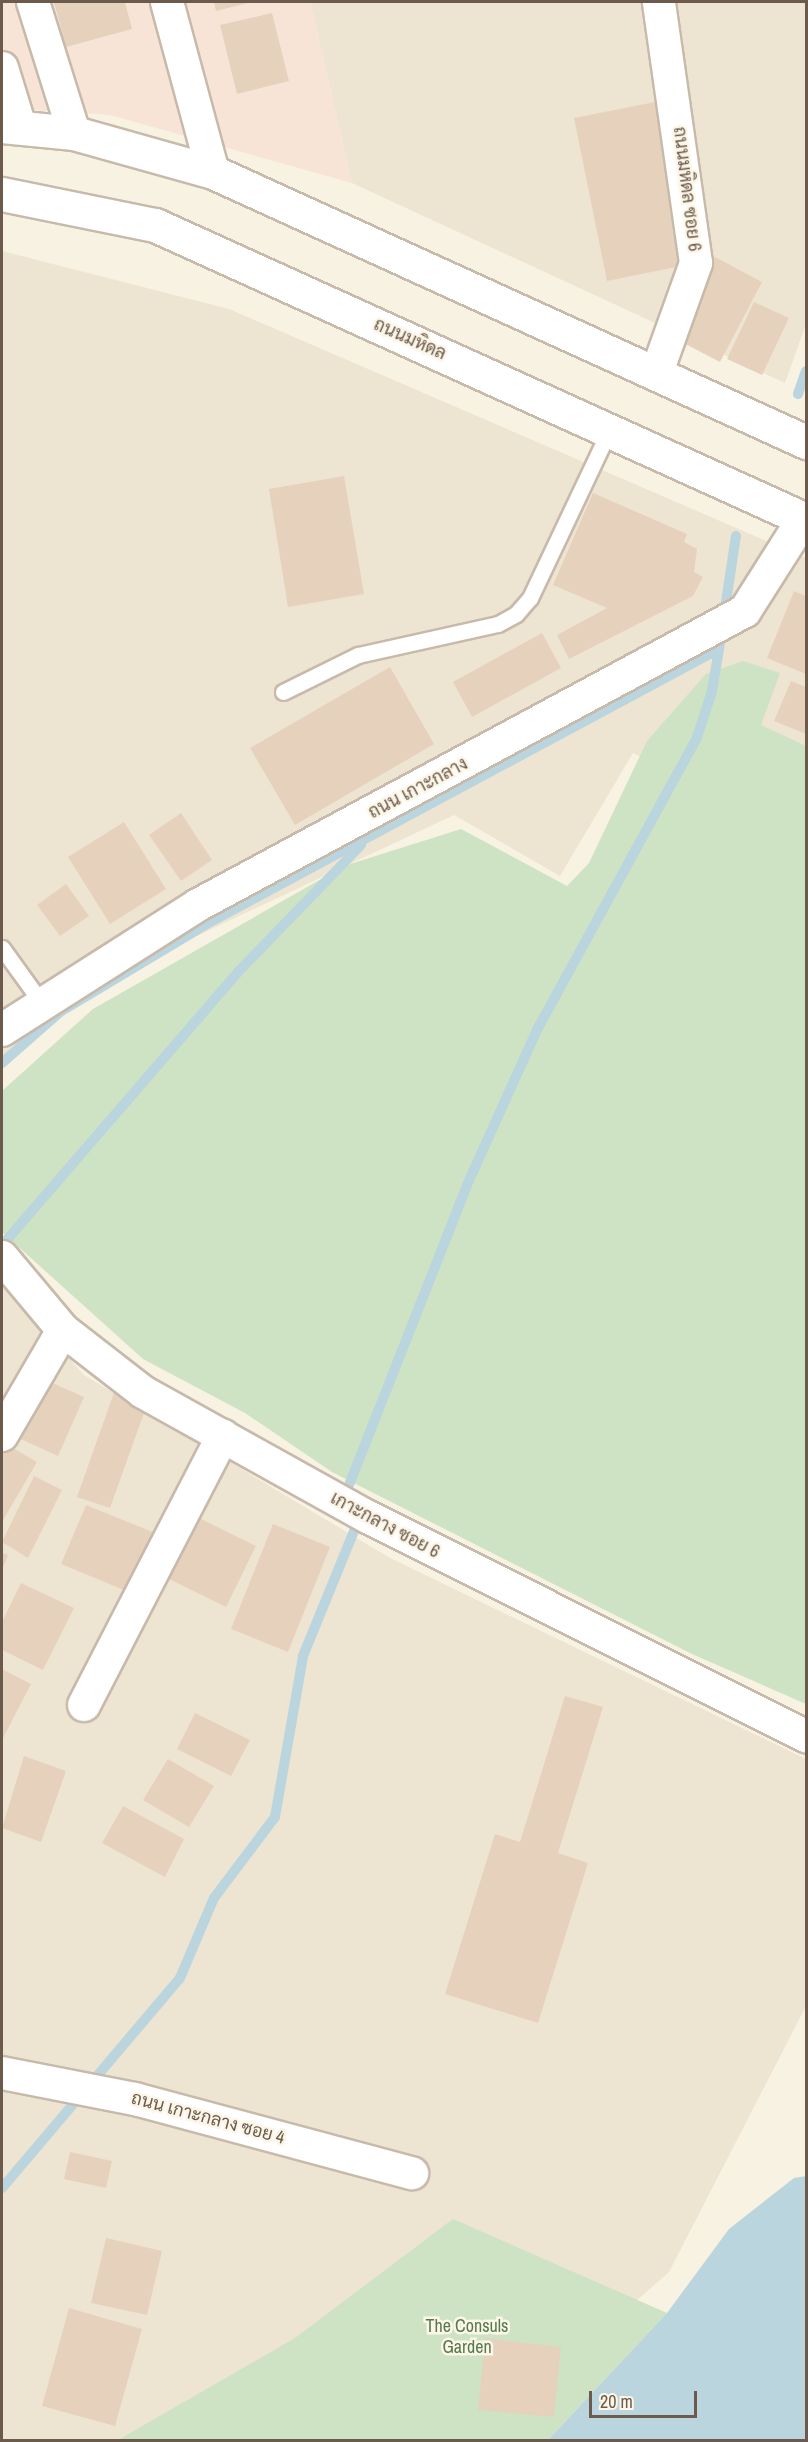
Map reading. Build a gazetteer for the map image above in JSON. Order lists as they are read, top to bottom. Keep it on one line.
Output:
{"streets":{"main road":["ถนนมหิดล"],"street":["ถนนมหิดล ซอย 6","ถนน เกาะกลาง","เกาะกลาง ซอย 6","ถนน เกาะกลาง ซอย 4"]},"crossings":[["ถนนมหิดล","ถนน เกาะกลาง"]],"parks":["The Consuls Garden"],"scale_bar":"20 m"}
